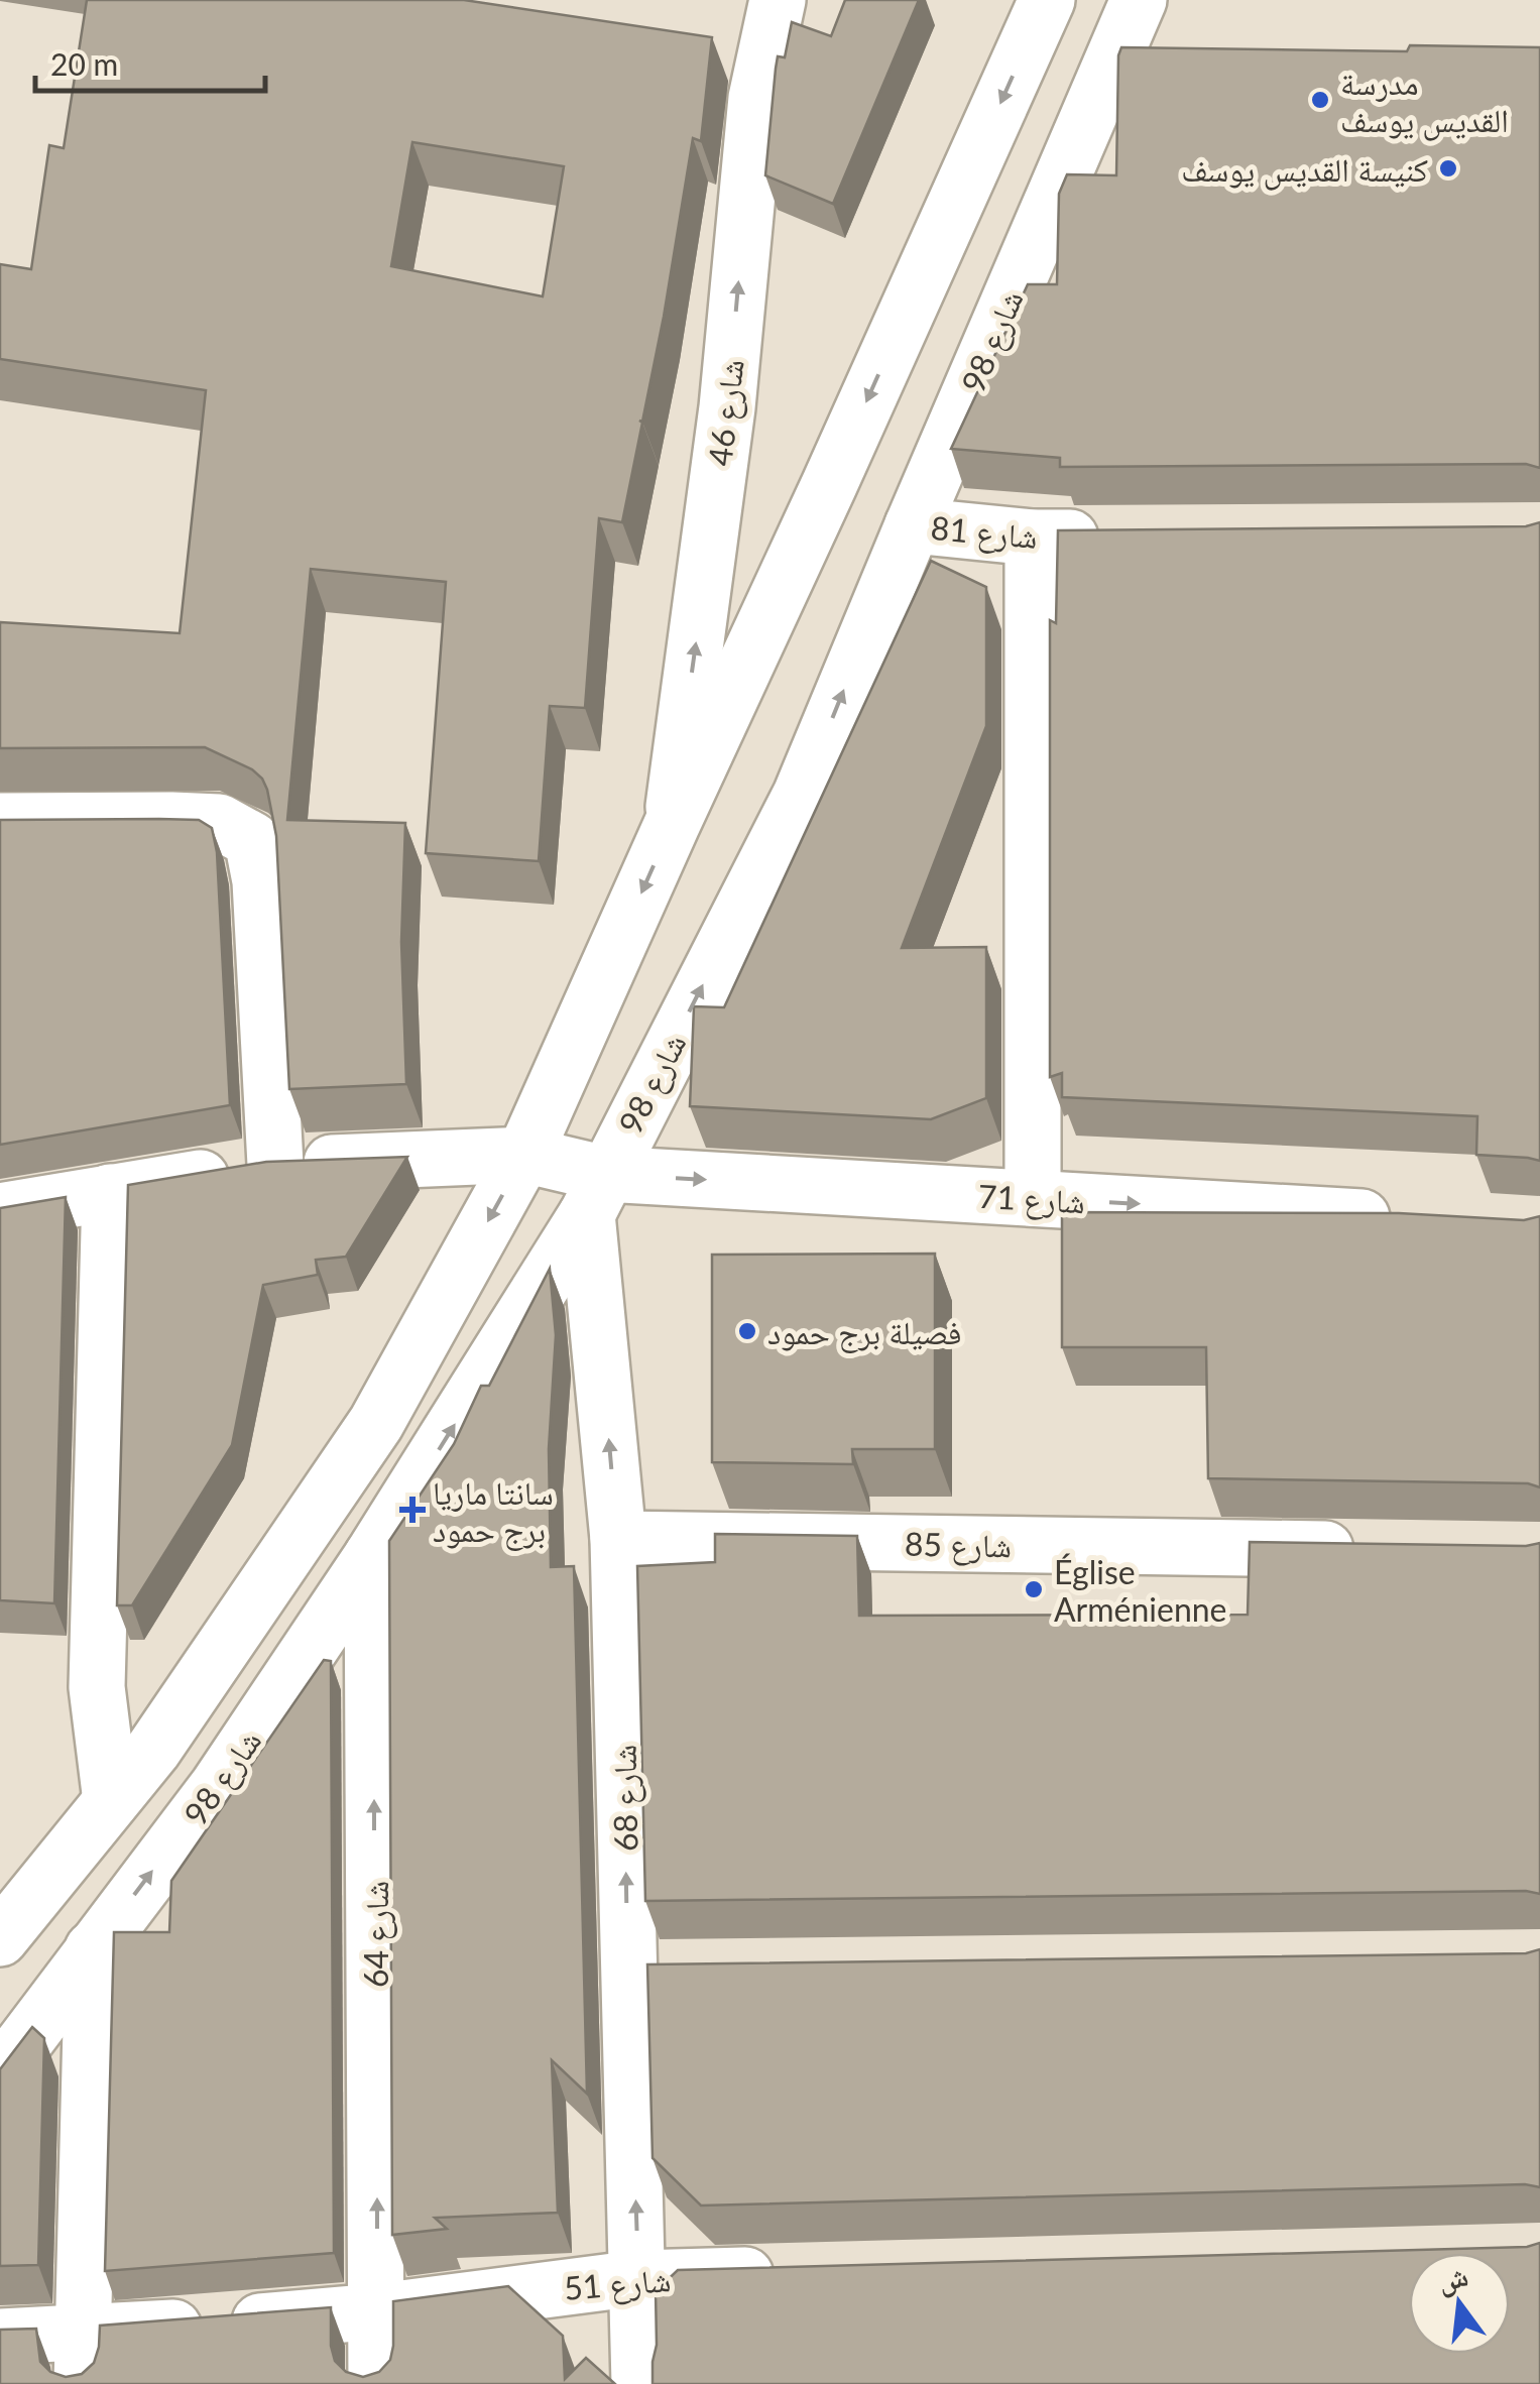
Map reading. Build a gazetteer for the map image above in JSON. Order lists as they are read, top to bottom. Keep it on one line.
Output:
{"streets":{"street":["شارع 98","شارع 46","شارع 81","شارع 71","شارع 85","شارع 68","شارع 64","شارع 51"]},"crossings":[["شارع 98","شارع 81"],["شارع 98","شارع 71"],["شارع 98","شارع 68"],["شارع 98","شارع 64"],["شارع 71","شارع 68"],["شارع 85","شارع 68"],["شارع 68","شارع 51"],["شارع 64","شارع 51"]],"one_way":["شارع 71","شارع 68"],"places":{"other":["مدرسة القديس يوسف","كنيسة القديس يوسف","فصيلة برج حمود","Église Arménienne"],"health":["سانتا ماريا برج حمود"]},"scale_bar":"20 m","north":"top"}
